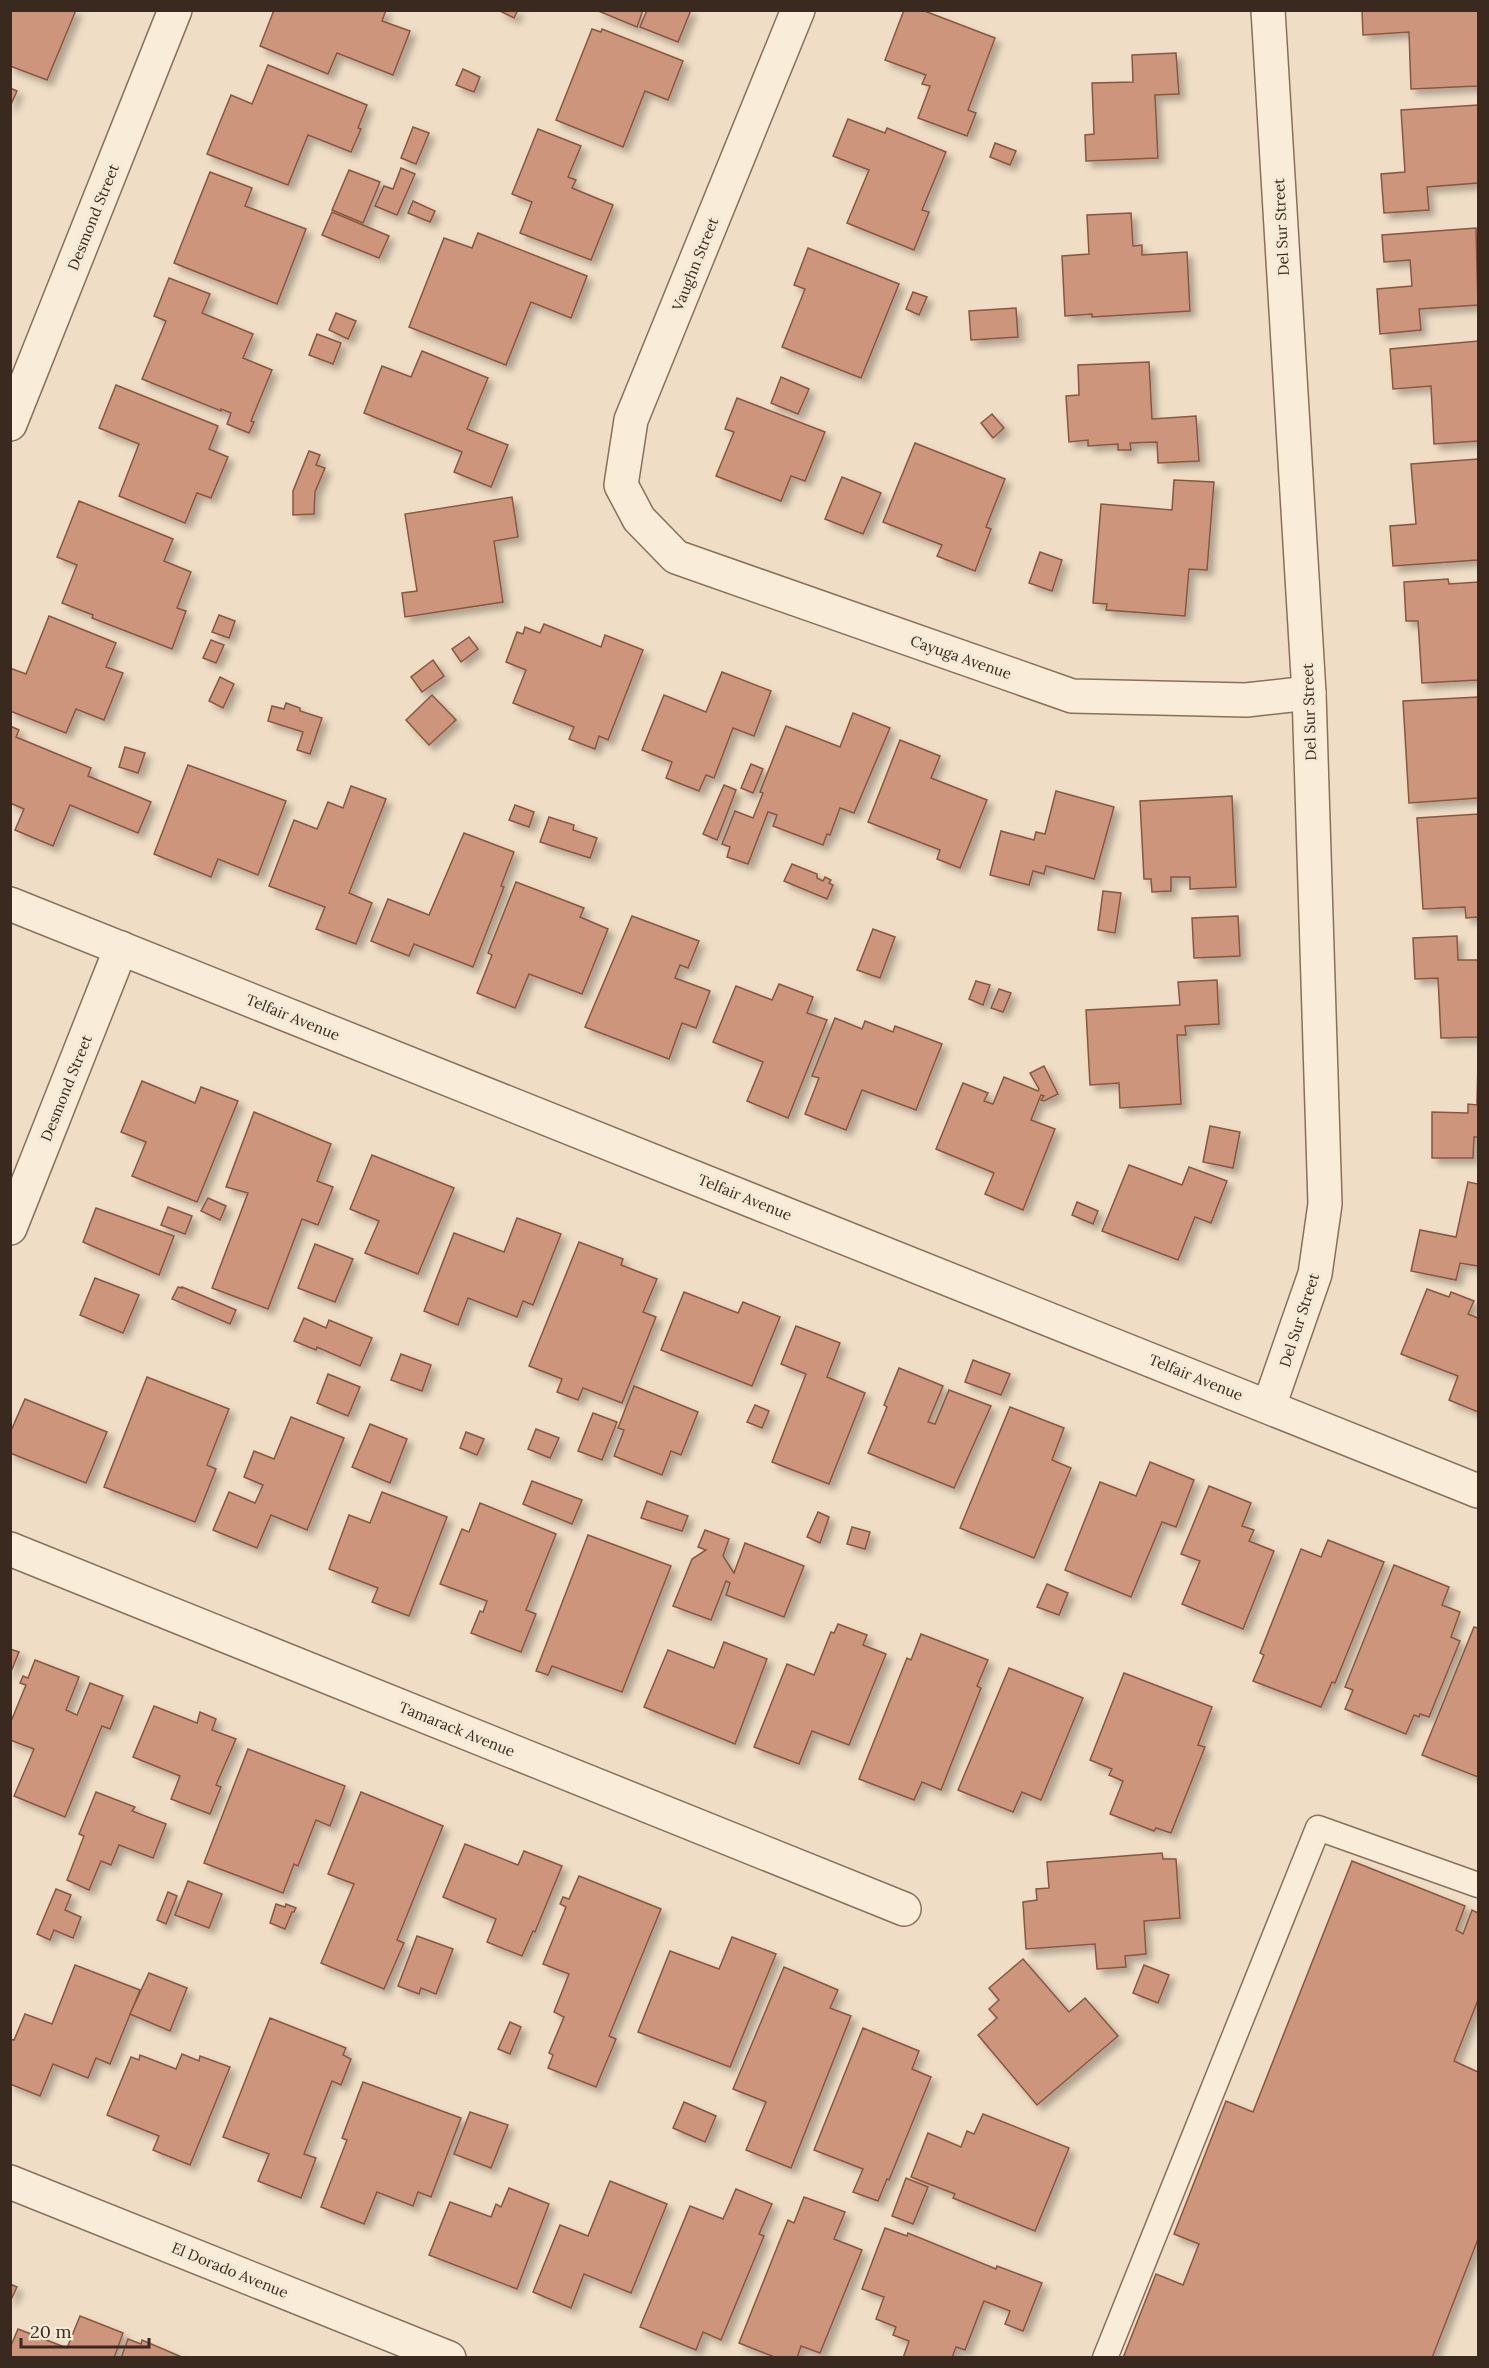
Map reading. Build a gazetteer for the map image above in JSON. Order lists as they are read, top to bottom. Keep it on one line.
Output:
{"streets":{"street":["Desmond Street","Del Sur Street","Vaughn Street","Cayuga Avenue","Telfair Avenue","Tamarack Avenue","El Dorado Avenue"]},"crossings":[["Desmond Street","Telfair Avenue"],["Del Sur Street","Cayuga Avenue"],["Del Sur Street","Telfair Avenue"],["Vaughn Street","Cayuga Avenue"]],"scale_bar":"20 m"}
